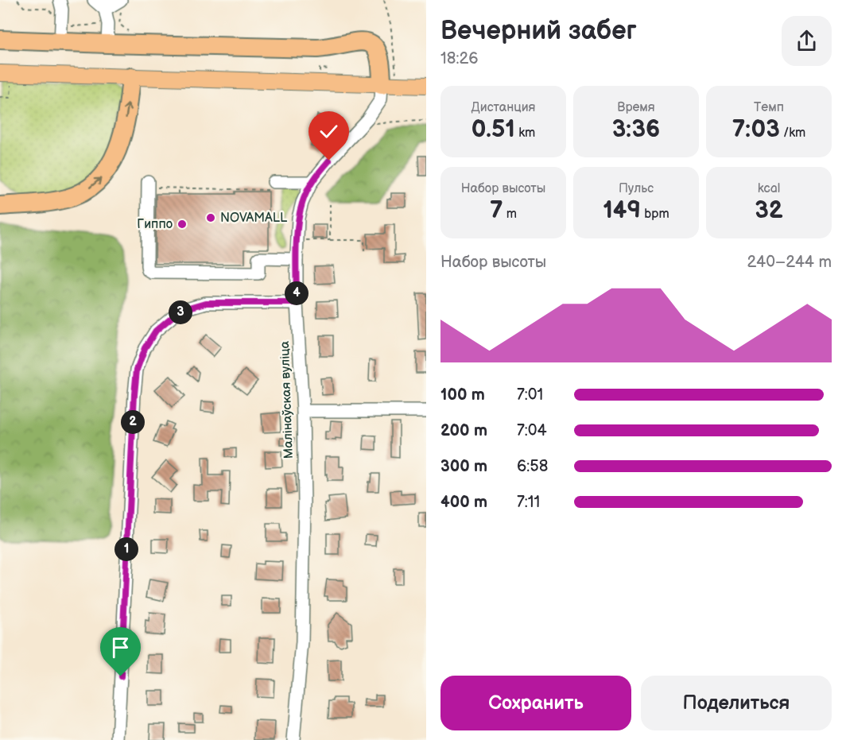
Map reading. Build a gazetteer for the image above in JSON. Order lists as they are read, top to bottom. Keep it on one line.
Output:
{"streets":{"street":["Малінаўская вуліца"]},"places":["NOVAMALL","Гиппо"],"page":{"heading":["Вечерний забег","18:26"],"stats":[["Дистанция","0.51 km"],["Время","3:36"],["Темп","7:03 /km"],["Набор высоты","7 m"],["Пульс","149 bpm"],["kcal","32"]],"chart":["Набор высоты","240–244 m"],"pins":["4","3","2","1"],"list":[{"name":"100 m","note":"7:01"},{"name":"200 m","note":"7:04"},{"name":"300 m","note":"6:58"},{"name":"400 m","note":"7:11"}],"buttons":["Сохранить","Поделиться"]}}
